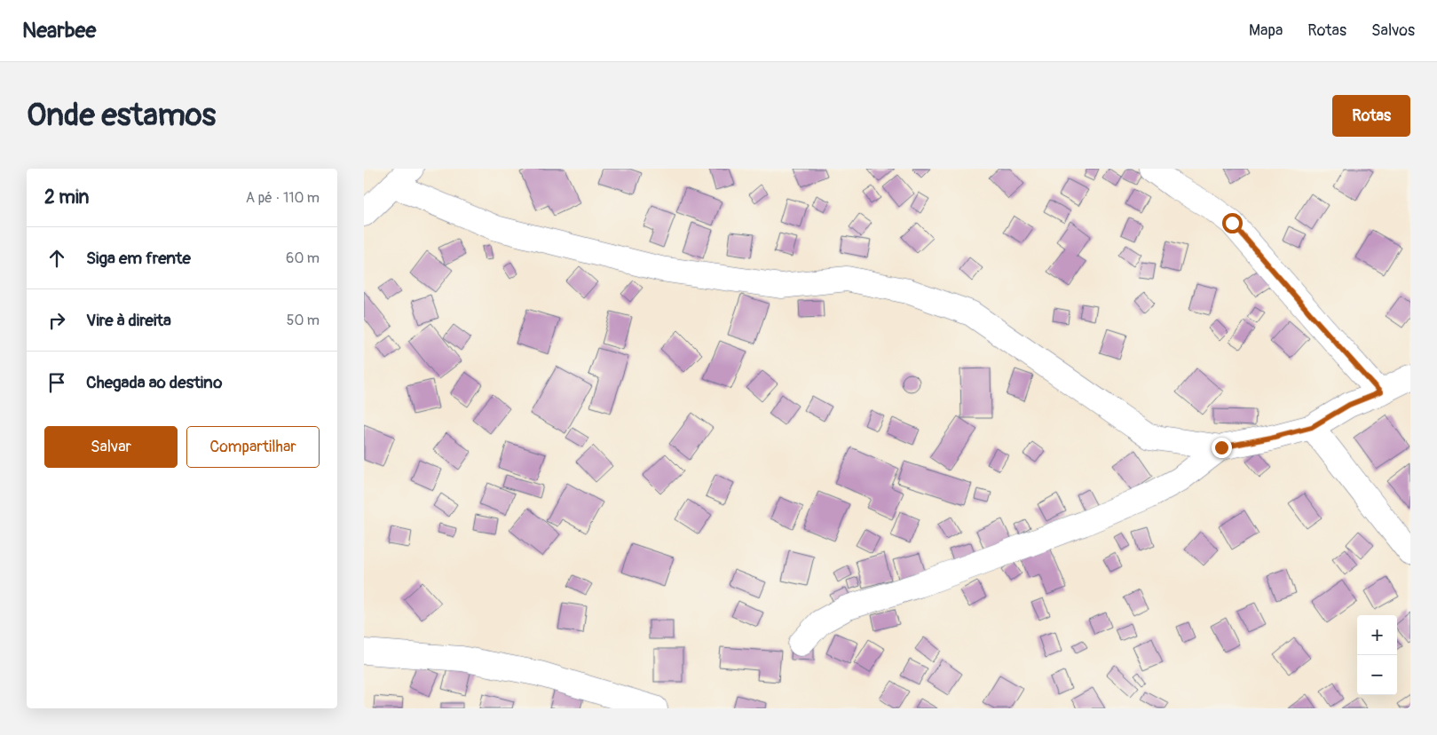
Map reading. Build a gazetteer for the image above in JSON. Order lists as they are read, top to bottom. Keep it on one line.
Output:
{"page":{"header":"Nearbee","nav":["Mapa","Rotas","Salvos"],"buttons":["Rotas",["Salvar","Compartilhar"]],"title":"Onde estamos","heading":["2 min","A pé · 110 m"],"list":[["Siga em frente","60 m"],["Vire à direita","50 m"],"Chegada ao destino"],"map_buttons":["+","−"]}}
